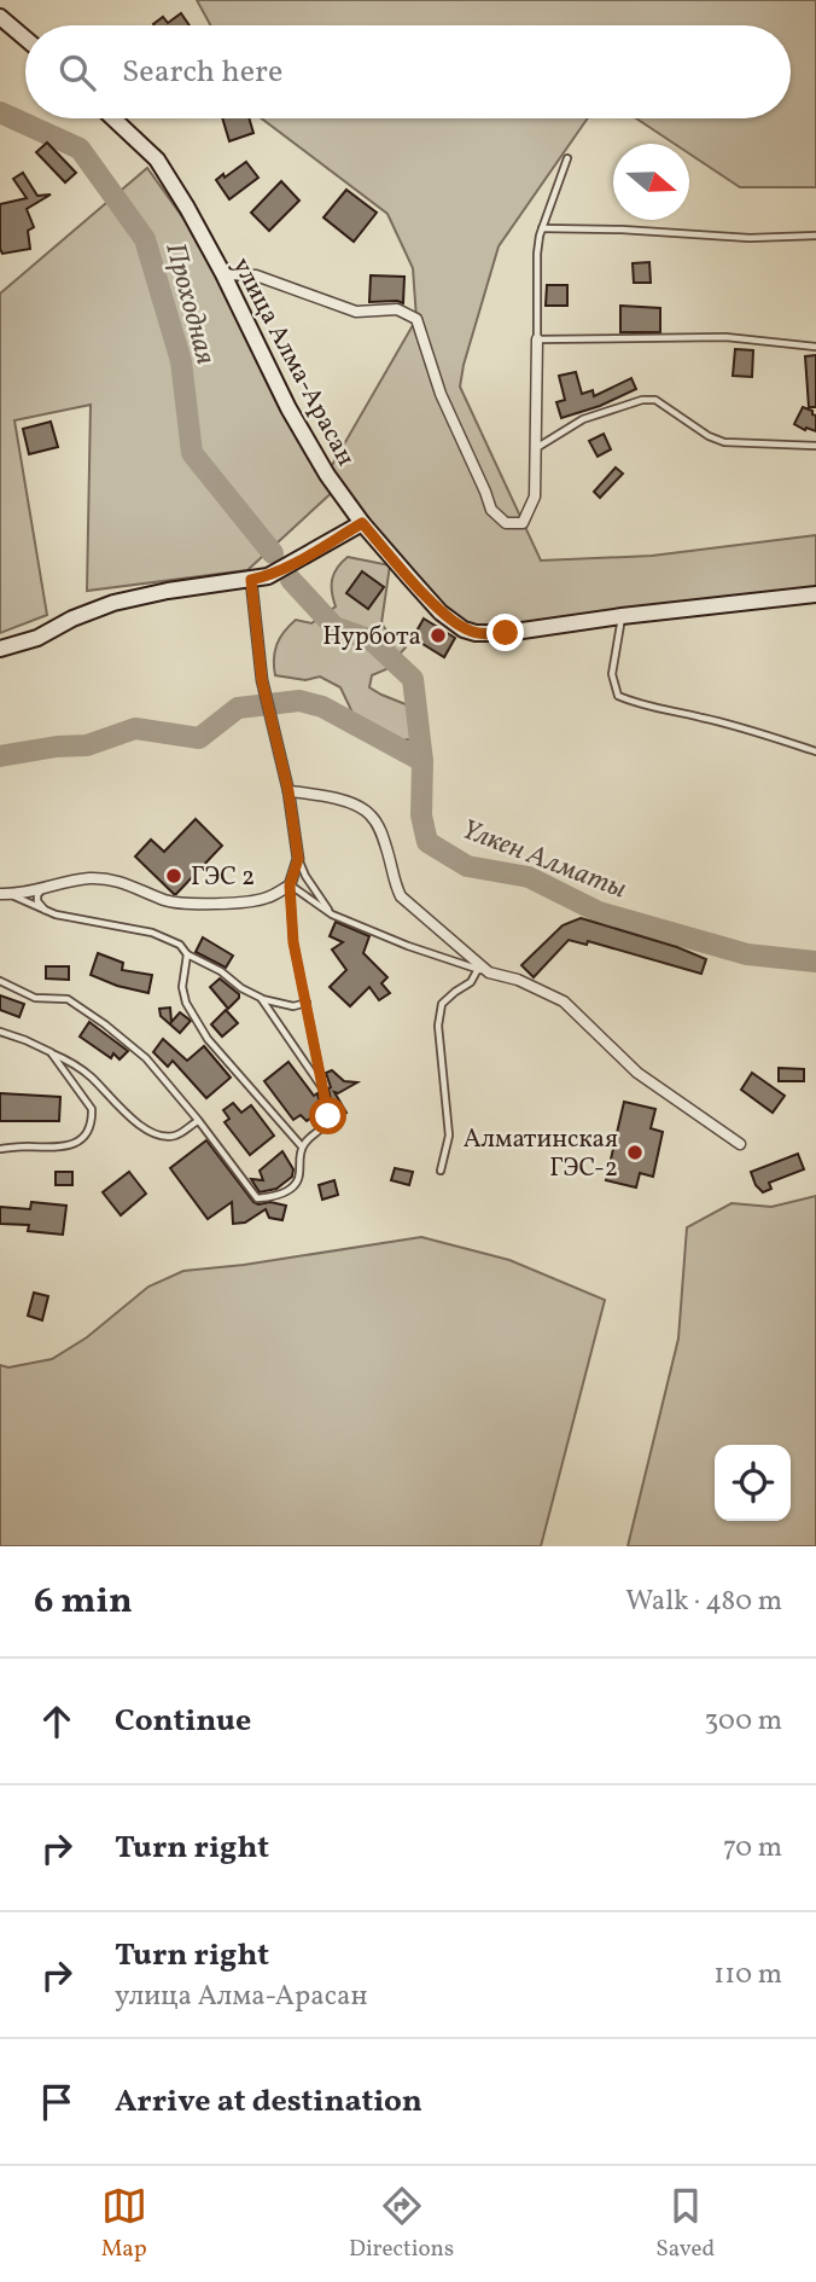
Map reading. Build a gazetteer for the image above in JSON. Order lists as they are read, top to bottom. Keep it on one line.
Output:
{"streets":{"street":["улица Алма-Арасан"]},"water":["Проходная","Үлкен Алматы"],"places":["Нурбота","ГЭС 2","Алматинская ГЭС-2"],"north":"right","page":{"search":"Search here","heading":["6 min","Walk · 480 m"],"list":[["Continue","300 m"],["Turn right","70 m"],["Turn right","улица Алма-Арасан","110 m"],"Arrive at destination"],"nav":["Map","Directions","Saved"]}}
